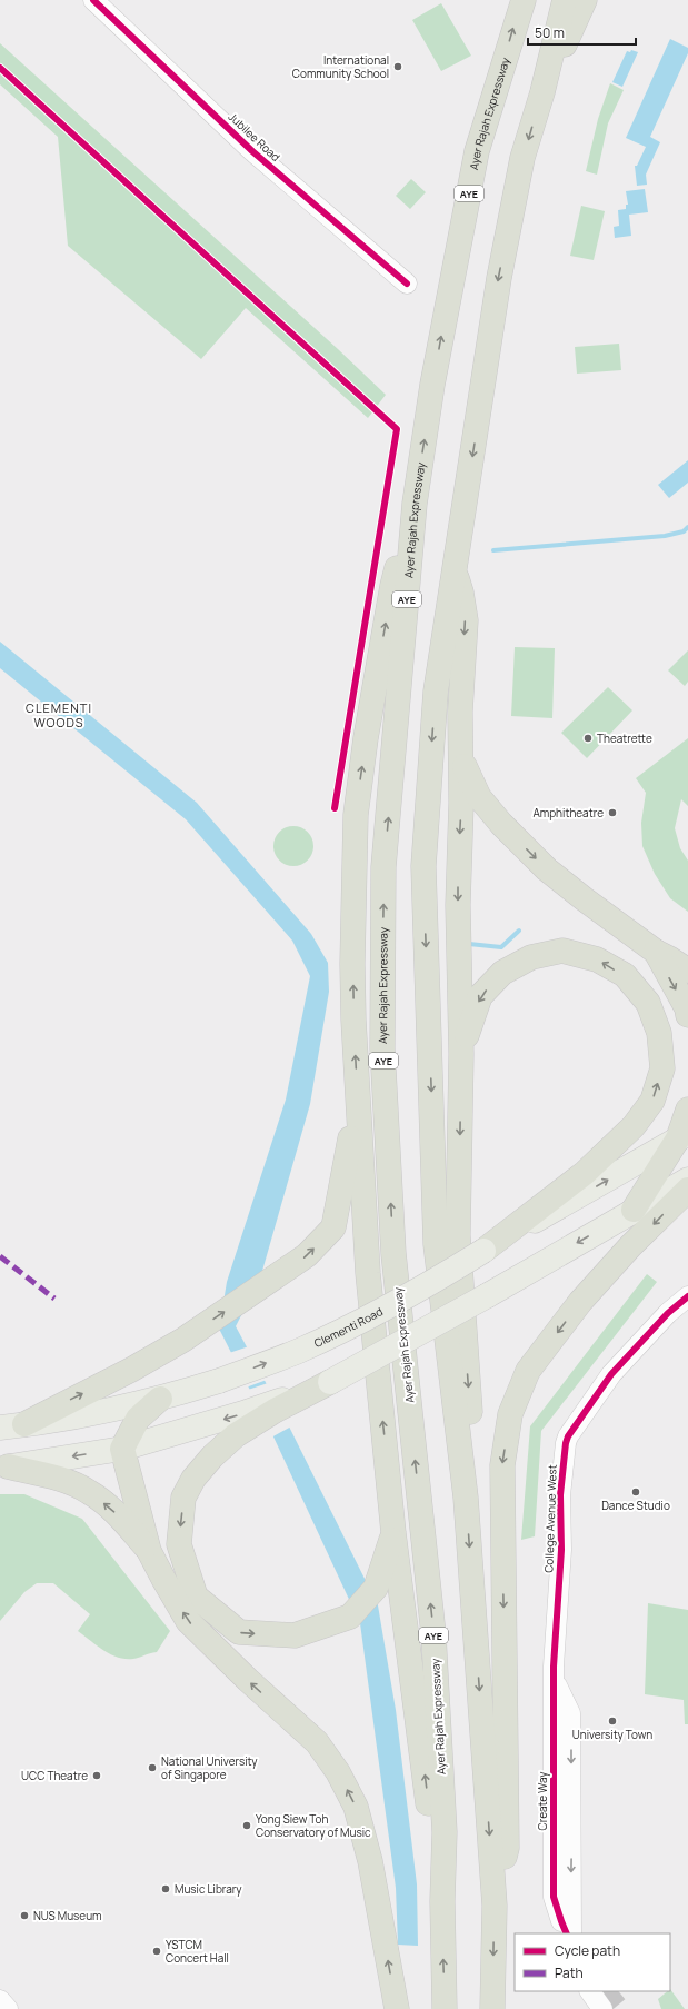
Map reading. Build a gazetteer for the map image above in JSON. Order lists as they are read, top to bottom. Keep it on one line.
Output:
{"streets":{"highway":["Ayer Rajah Expressway","AYE"],"main road":["Clementi Road"],"street":["Jubilee Road","College Avenue West","Create Way"]},"crossings":[["College Avenue West","Create Way"]],"districts":["CLEMENTI WOODS"],"places":["International Community School","Theatrette","Amphitheatre","Dance Studio","University Town","National University of Singapore","UCC Theatre","Yong Siew Toh Conservatory of Music","Music Library","NUS Museum","YSTCM Concert Hall"],"legend":["Cycle path","Path"],"scale_bar":"50 m"}
